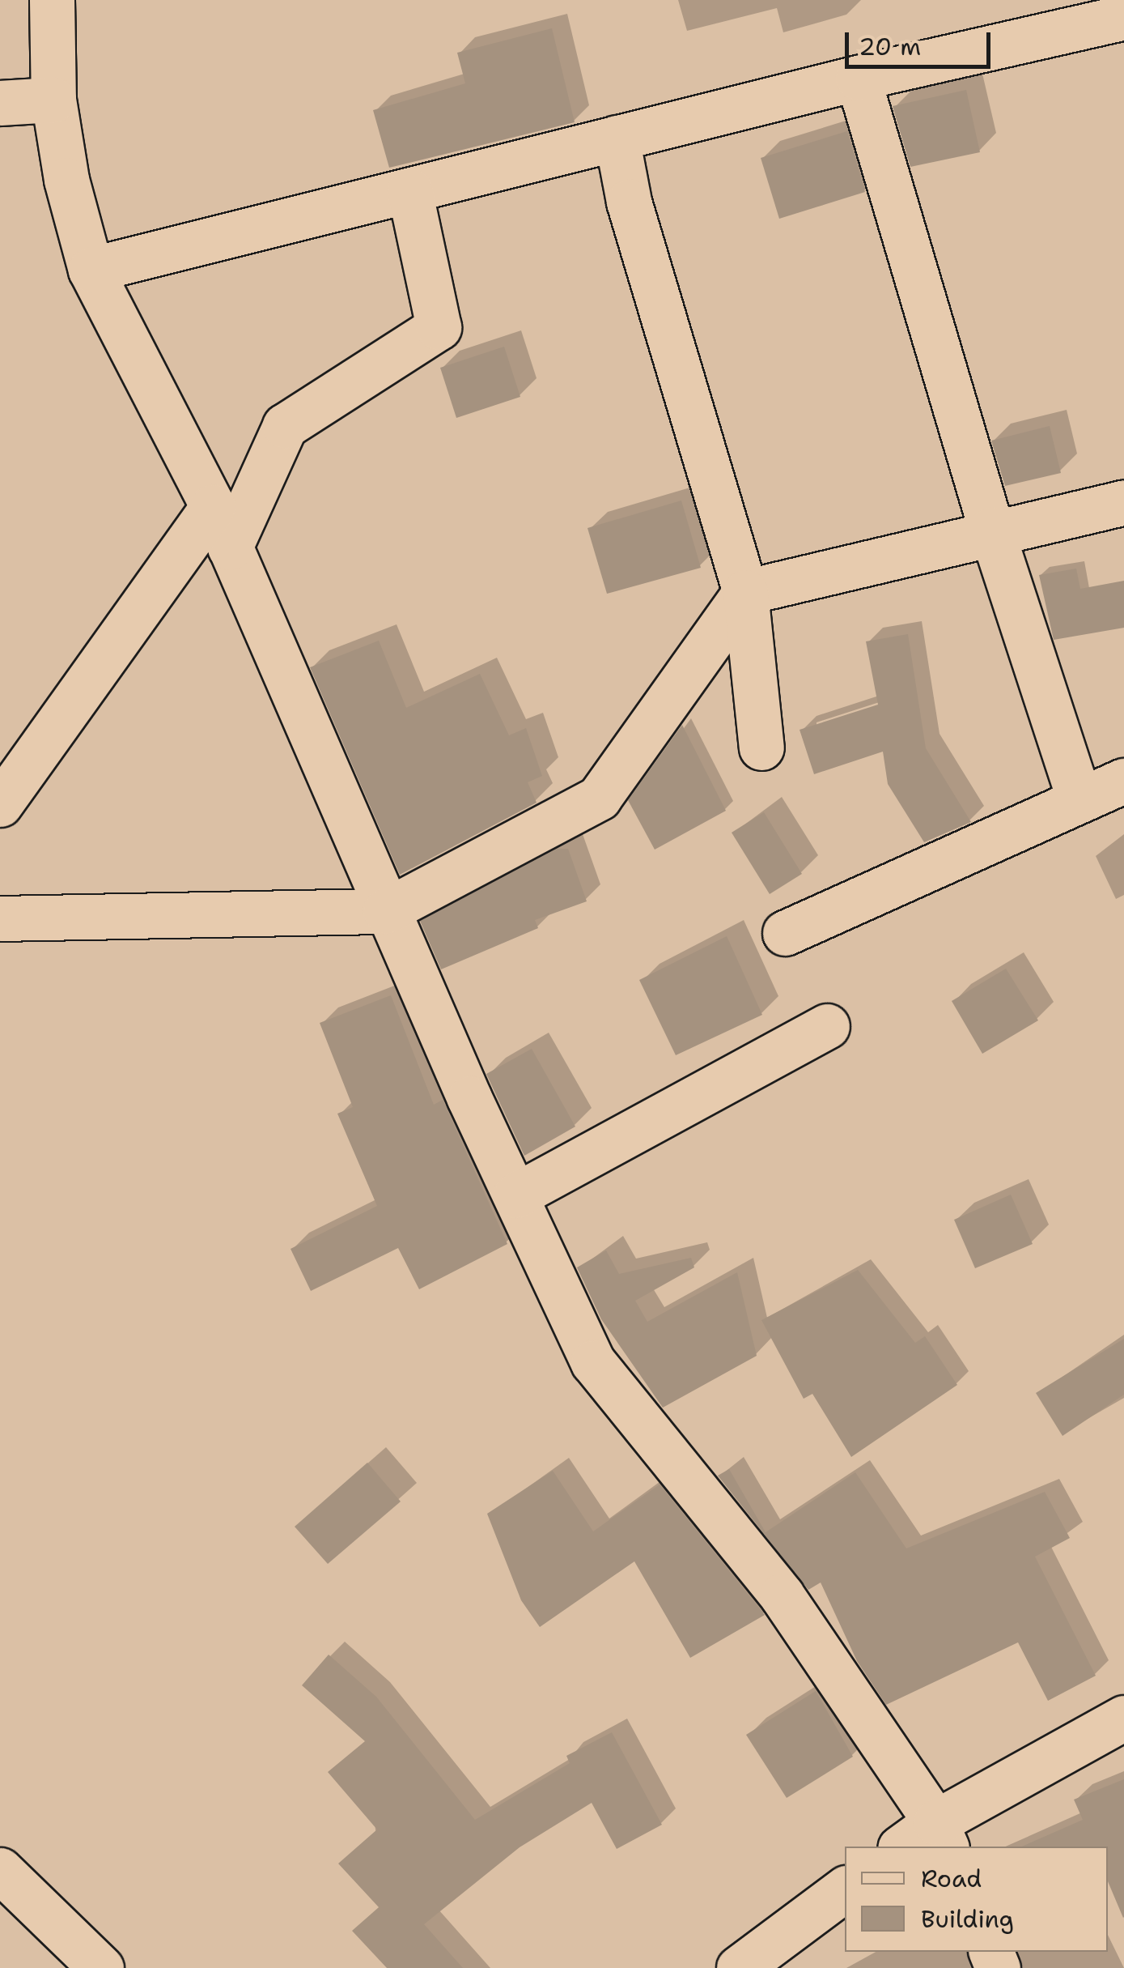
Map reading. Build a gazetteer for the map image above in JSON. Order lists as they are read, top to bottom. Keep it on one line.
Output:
{"legend":["Road","Building"],"scale_bar":"20 m"}
